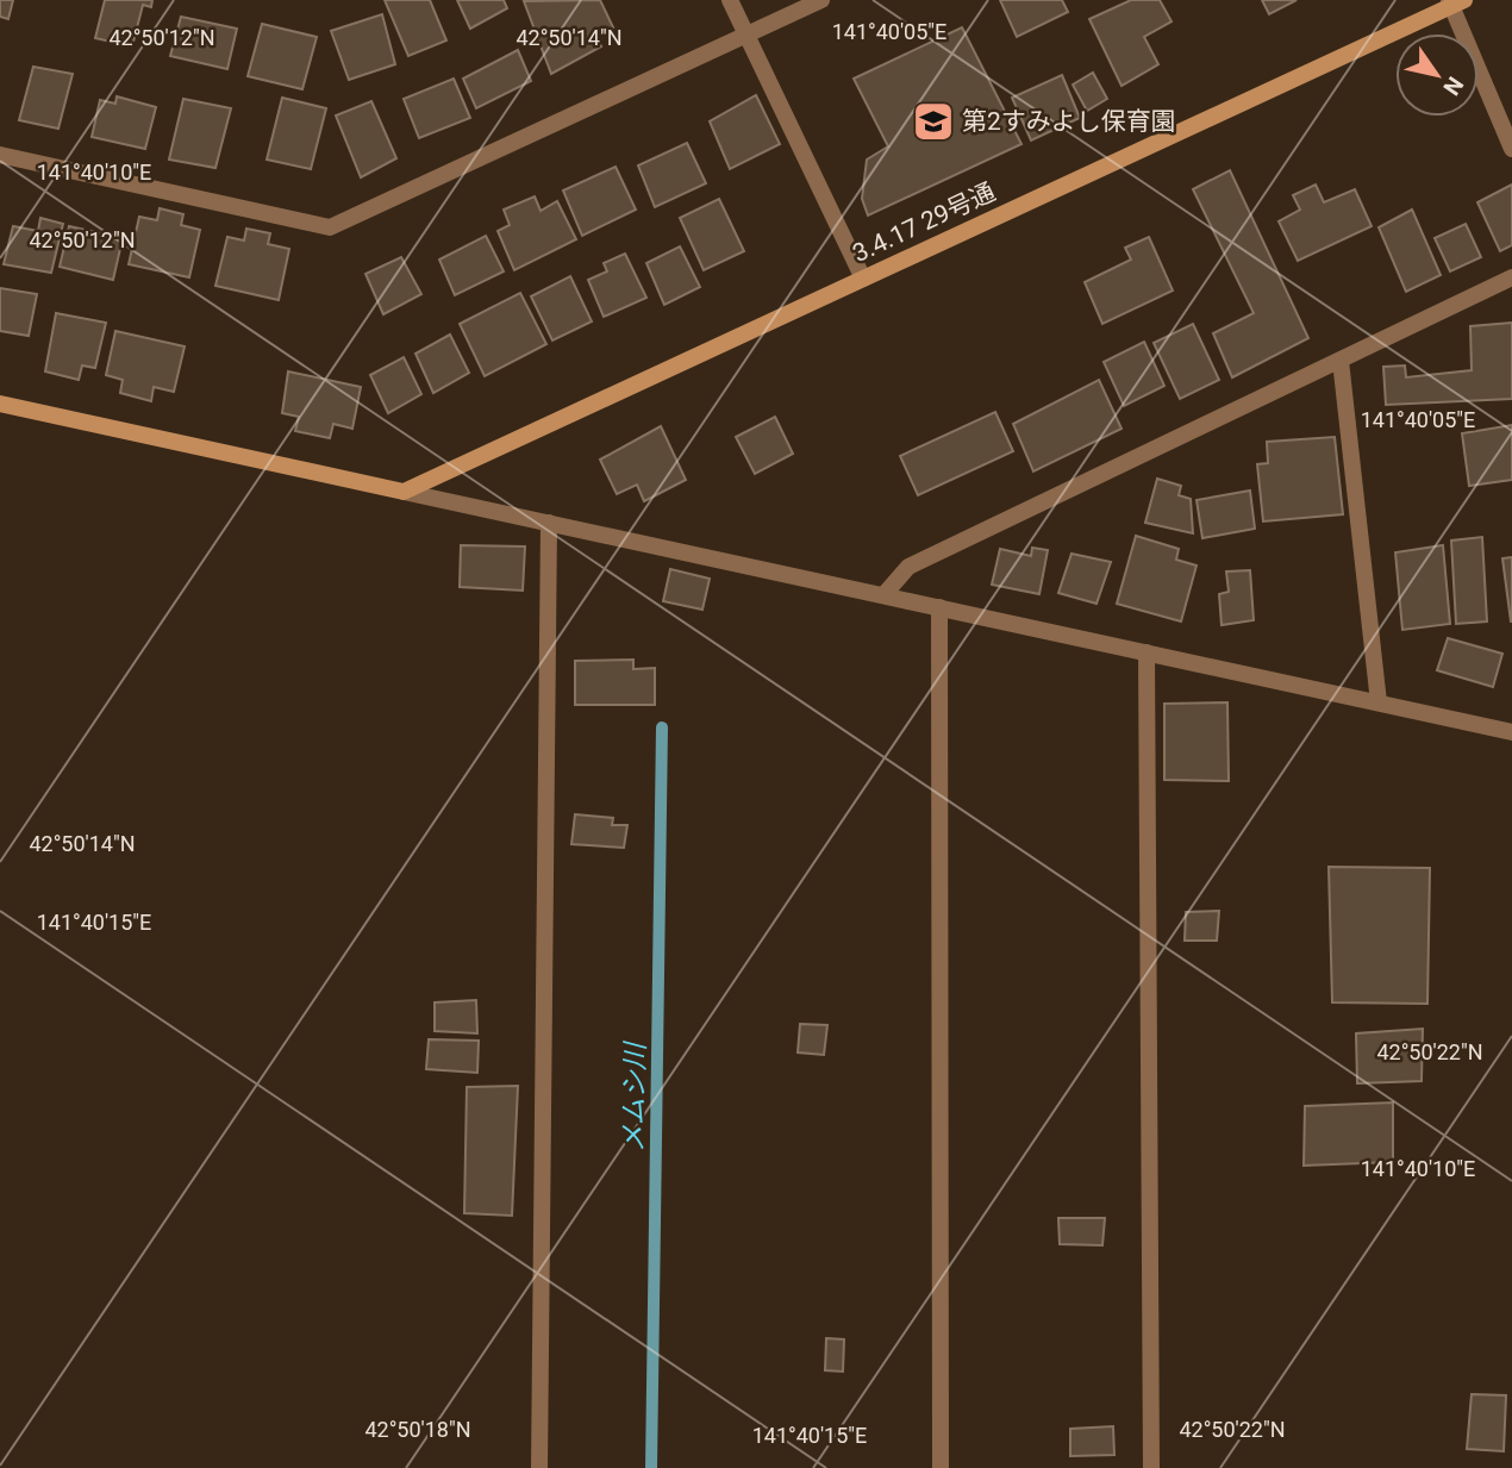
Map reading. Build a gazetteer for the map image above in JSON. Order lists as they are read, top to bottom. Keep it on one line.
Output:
{"streets":{"street":["3.4.17 29号通"]},"water":["メムシ川"],"places":{"school or university":["第2すみよし保育園"]},"north":"bottom right","coordinates":["141°40'05\"E","42°50'12\"N","42°50'14\"N","141°40'10\"E","141°40'15\"E","42°50'22\"N","42°50'18\"N"]}
